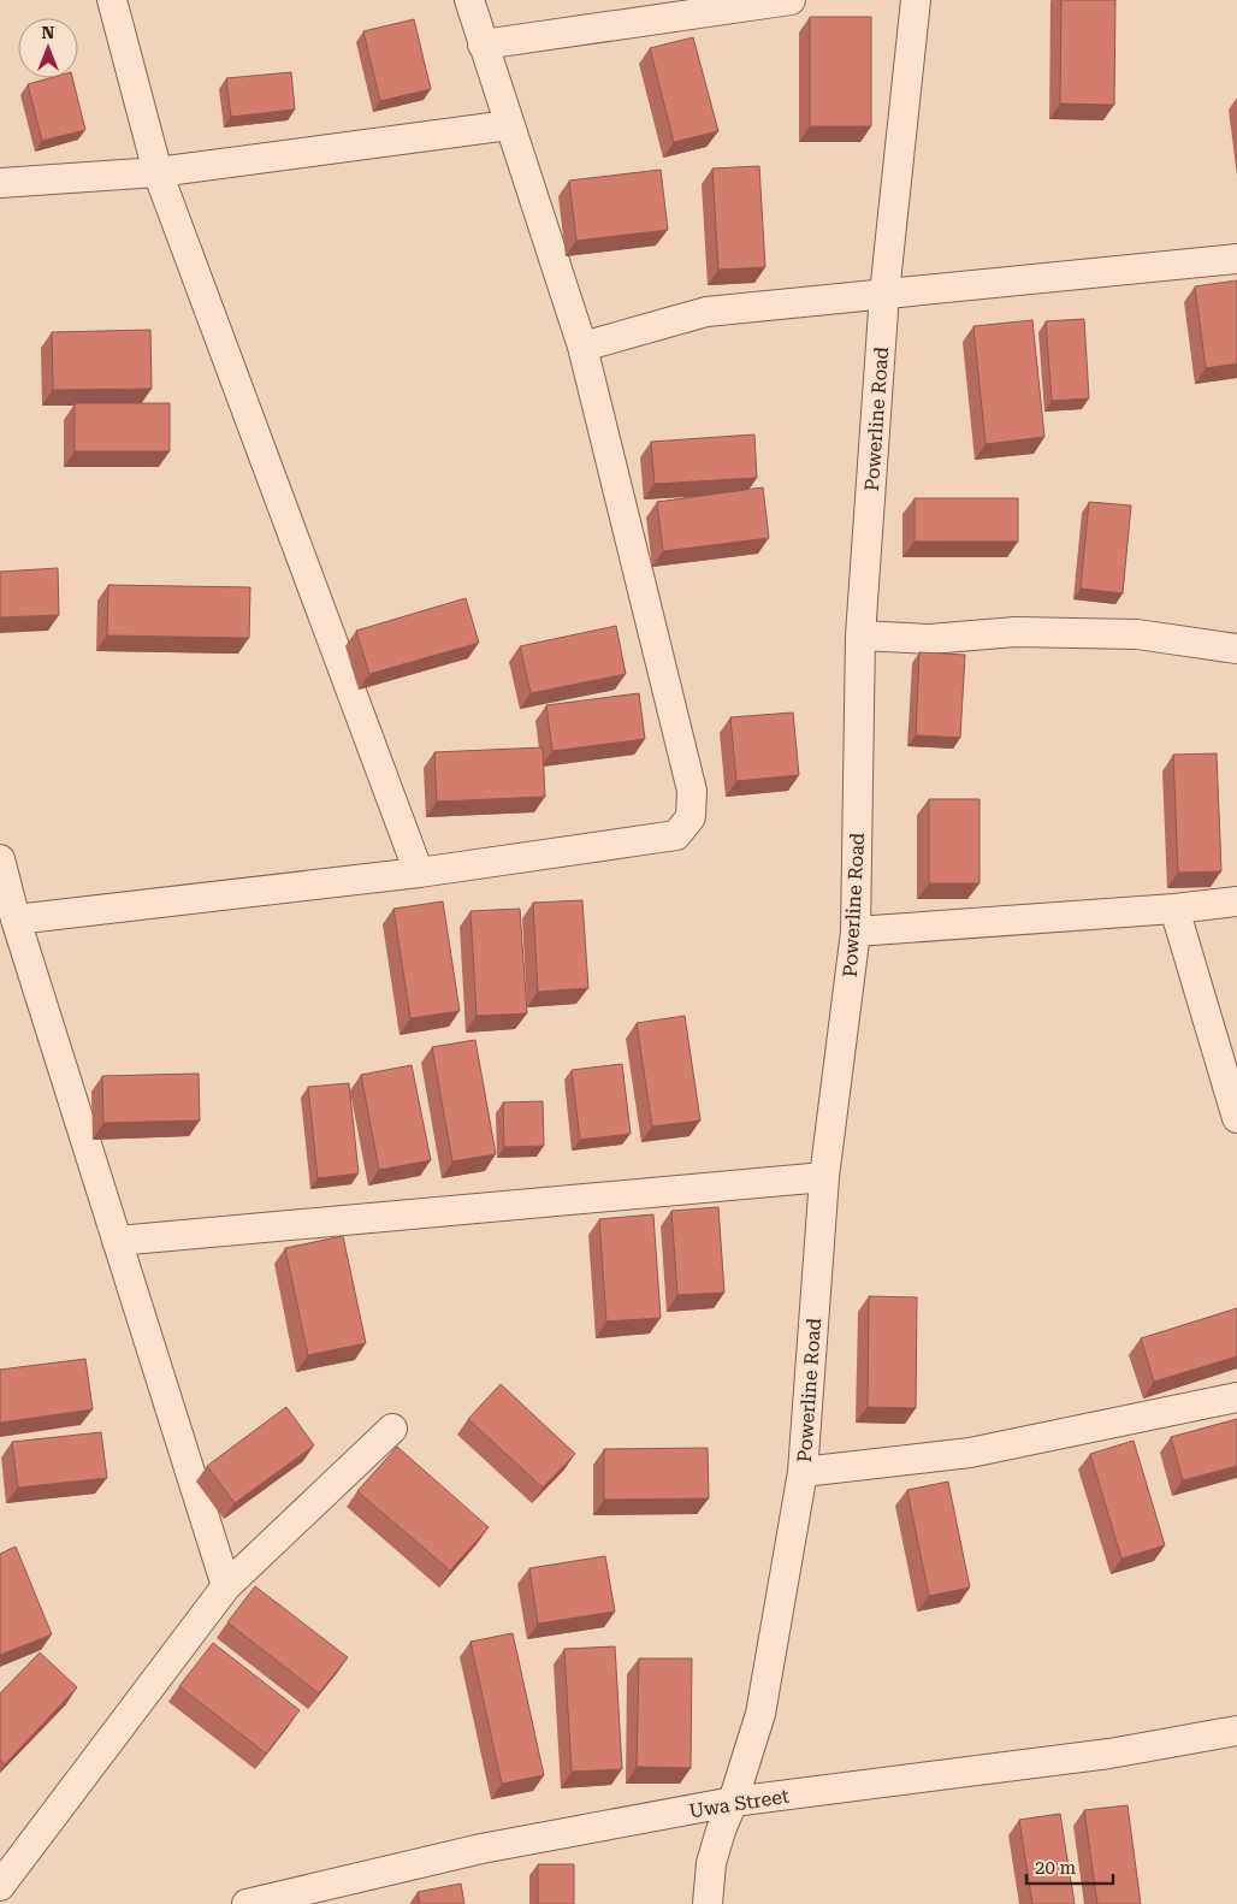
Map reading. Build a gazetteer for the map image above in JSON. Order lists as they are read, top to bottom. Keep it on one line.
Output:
{"streets":{"street":["Powerline Road","Uwa Street"]},"crossings":[["Powerline Road","Uwa Street"]],"scale_bar":"20 m","north":"top"}
